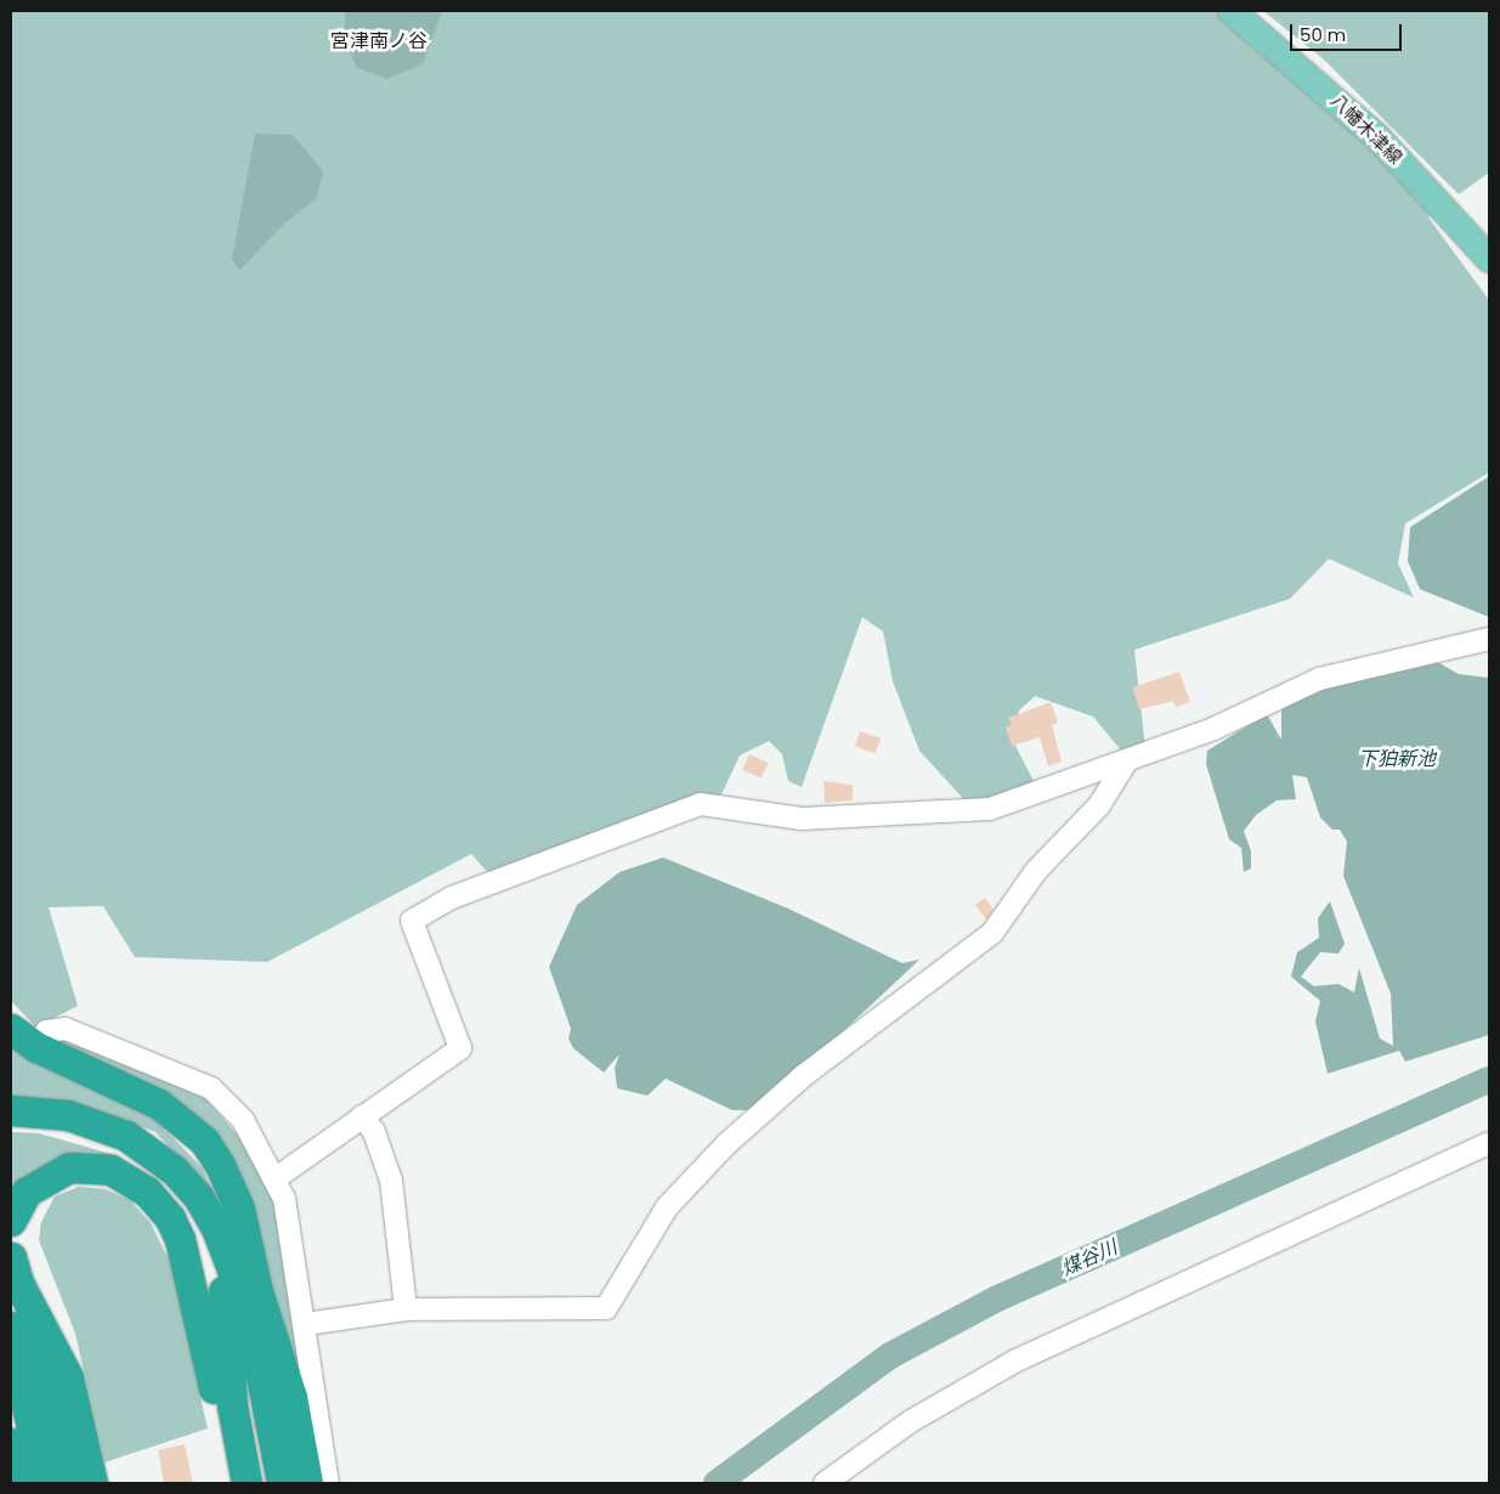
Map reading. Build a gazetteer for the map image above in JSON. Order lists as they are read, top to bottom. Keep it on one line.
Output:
{"streets":{"main road":["八幡木津線"]},"districts":["宮津南ノ谷"],"water":["下狛新池","煤谷川"],"scale_bar":"50 m"}
